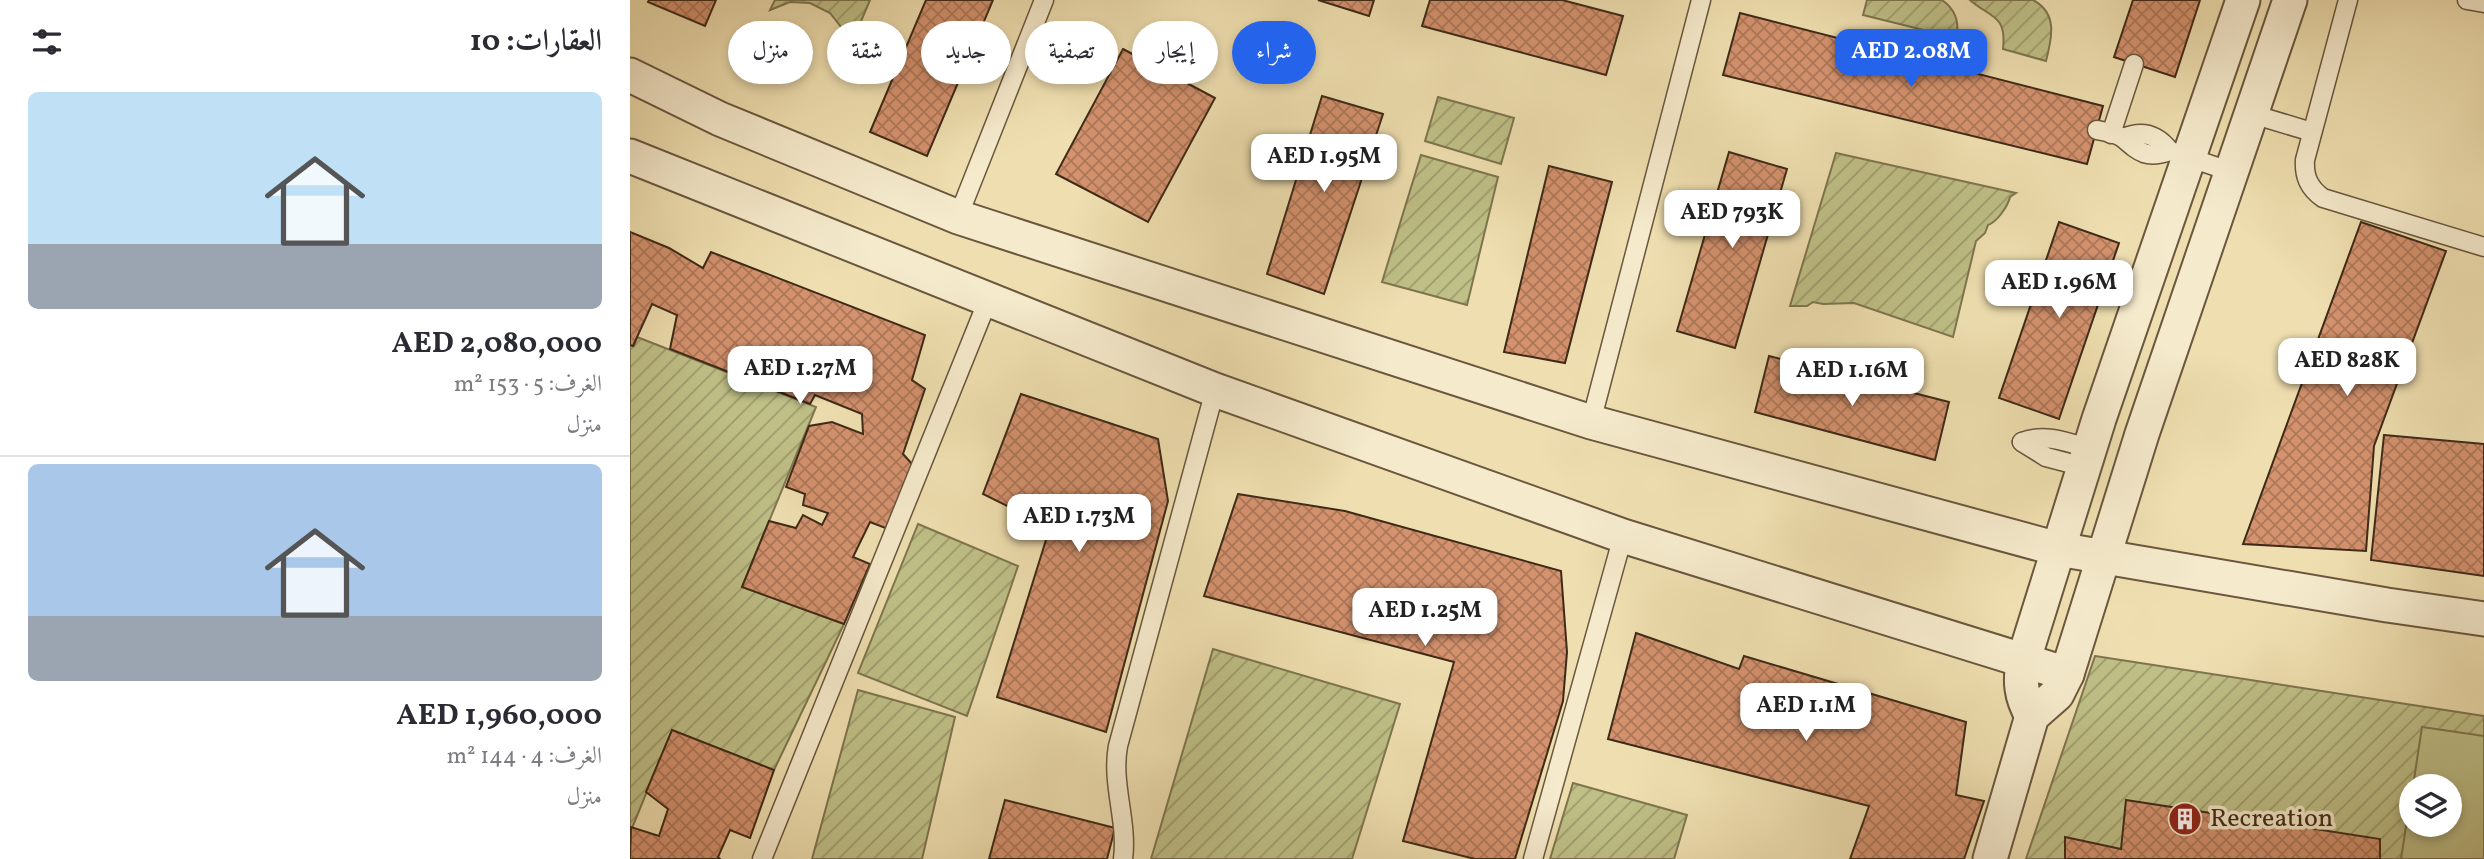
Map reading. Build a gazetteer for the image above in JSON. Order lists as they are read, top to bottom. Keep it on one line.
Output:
{"places":{"building":["Recreation"]},"page":{"heading":"العقارات: 10","chip":["شراء","إيجار","تصفية","جديد","شقة","منزل"],"price":["AED 2.08M","AED 1.95M","AED 793K","AED 1.96M","AED 828K","AED 1.27M","AED 1.16M","AED 1.73M","AED 1.25M","AED 1.1M"],"list":[{"name":"AED 2,080,000","note":"الغرف: 5 · 153 m² · منزل"},{"name":"AED 1,960,000","note":"الغرف: 4 · 144 m² · منزل"}]}}
